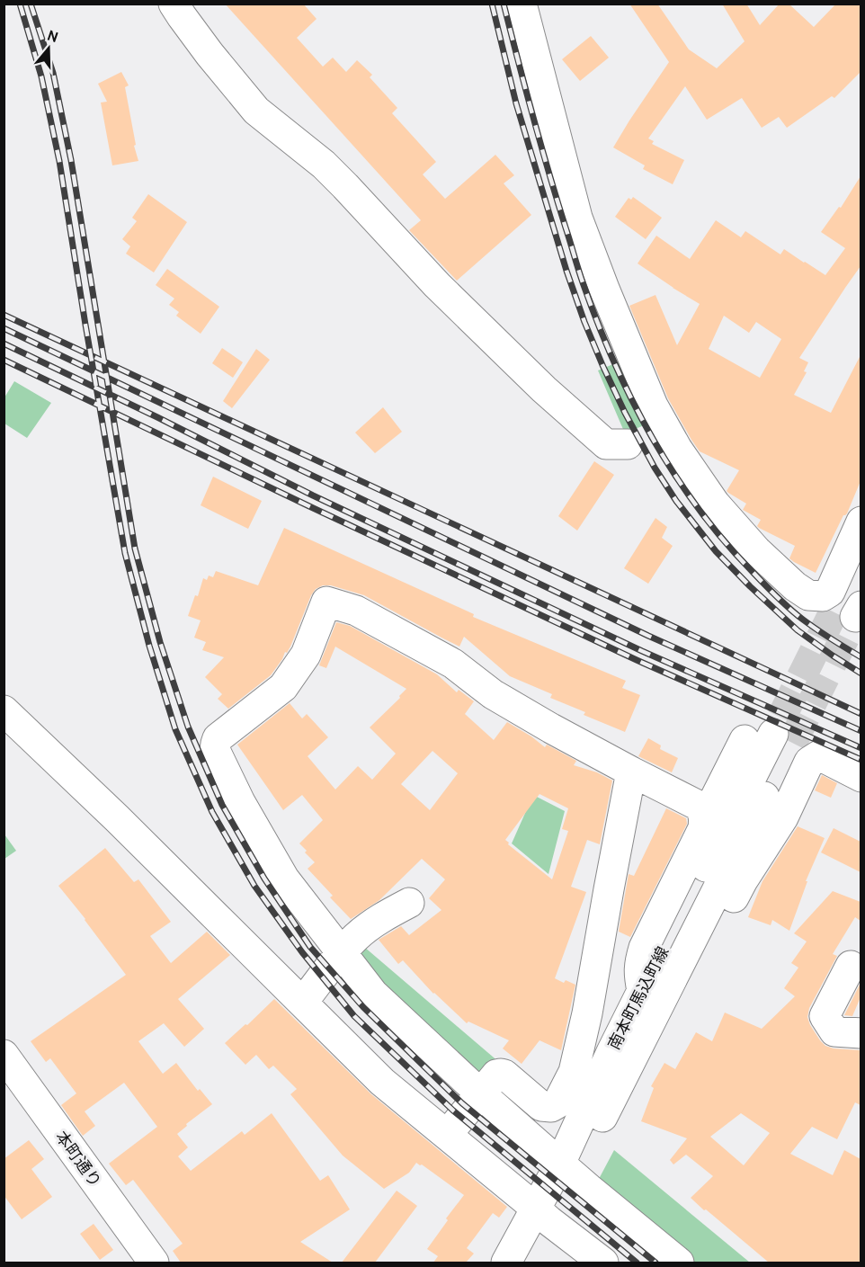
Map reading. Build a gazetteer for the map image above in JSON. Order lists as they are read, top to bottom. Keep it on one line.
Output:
{"streets":{"street":["南本町馬込町線","本町通り"]},"north":"top"}
